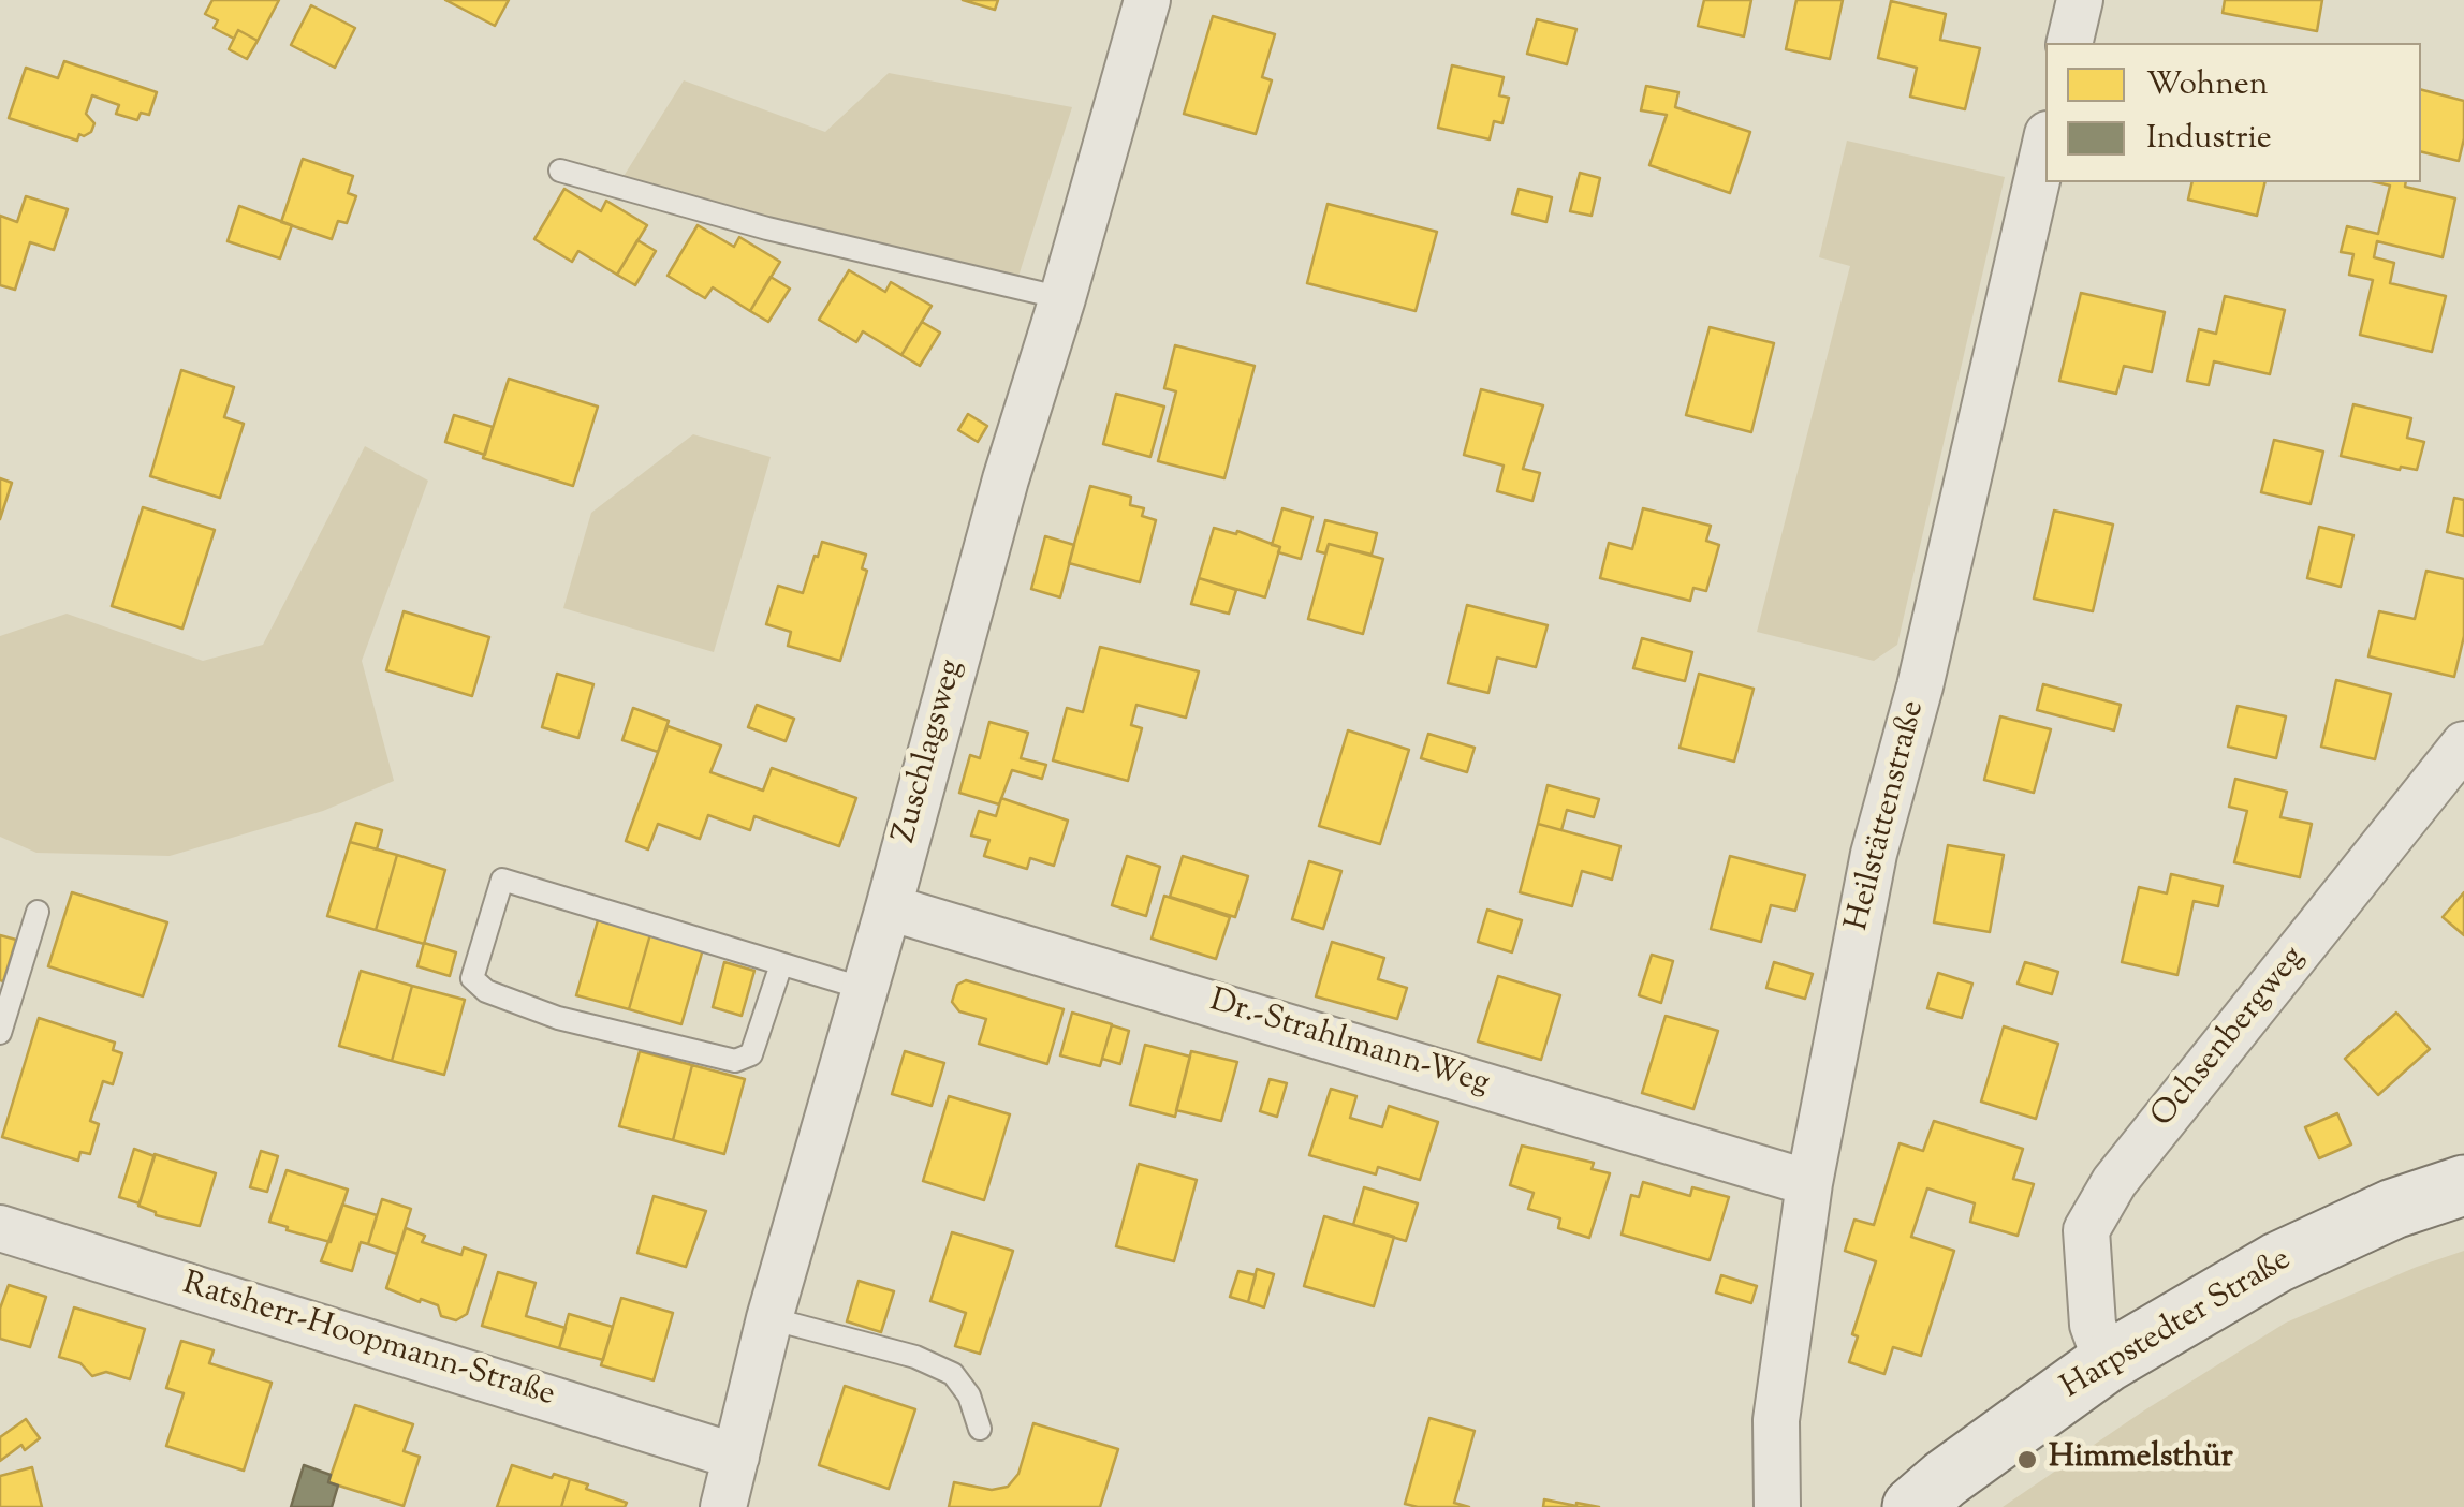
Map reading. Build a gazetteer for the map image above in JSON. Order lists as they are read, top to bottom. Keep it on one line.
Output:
{"streets":{"main road":["Harpstedter Straße"],"street":["Zuschlagsweg","Heilstättenstraße","Ochsenbergweg","Dr.-Strahlmann-Weg","Ratsherr-Hoopmann-Straße"]},"crossings":[["Zuschlagsweg","Dr.-Strahlmann-Weg"],["Zuschlagsweg","Ratsherr-Hoopmann-Straße"],["Heilstättenstraße","Dr.-Strahlmann-Weg"],["Ochsenbergweg","Harpstedter Straße"]],"places":["Himmelsthür"],"legend":["Wohnen","Industrie"]}
